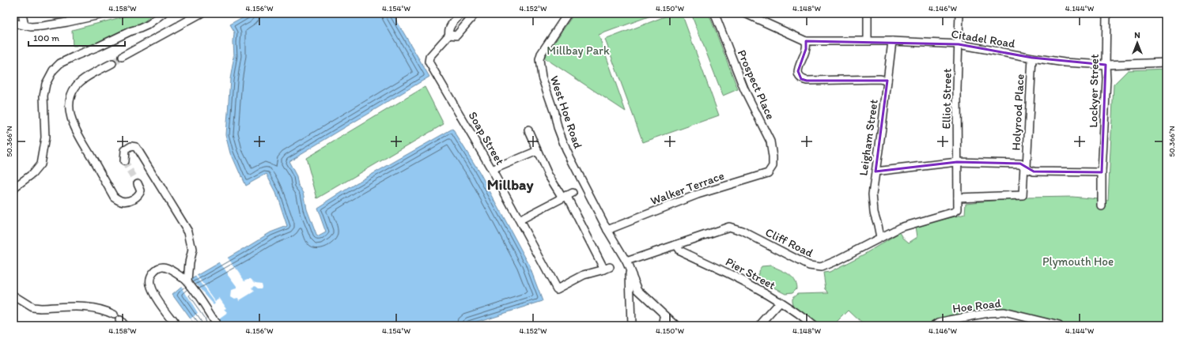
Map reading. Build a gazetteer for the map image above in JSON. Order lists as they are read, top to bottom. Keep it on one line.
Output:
{"streets":{"street":["Citadel Road","Prospect Place","Lockyer Street","Elliot Street","West Hoe Road","Holyrood Place","Leigham Street","Soap Street","Walker Terrace","Cliff Road","Pier Street","Hoe Road"]},"crossings":[["Citadel Road","Lockyer Street"],["Citadel Road","Elliot Street"],["Citadel Road","Holyrood Place"],["Citadel Road","Leigham Street"],["Prospect Place","Walker Terrace"],["Elliot Street","Holyrood Place"],["Elliot Street","Cliff Road"],["West Hoe Road","Walker Terrace"],["West Hoe Road","Cliff Road"],["Leigham Street","Cliff Road"],["Cliff Road","Pier Street"]],"districts":["Millbay"],"parks":["Millbay Park","Plymouth Hoe"],"scale_bar":"100 m","north":"top","coordinates":["4.158°W","4.156°W","4.154°W","4.152°W","4.150°W","4.148°W","4.146°W","4.144°W","50.366°N"]}
